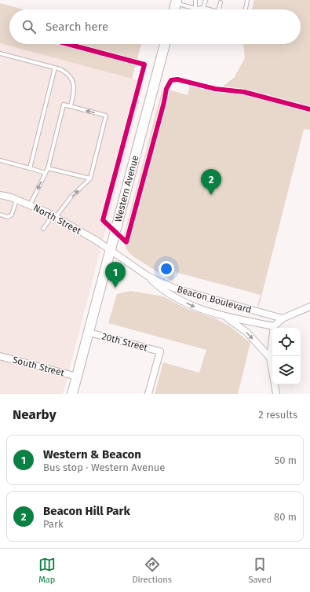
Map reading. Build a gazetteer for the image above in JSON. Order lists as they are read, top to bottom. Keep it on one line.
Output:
{"streets":{"main road":["Western Avenue"],"street":["North Street","Beacon Boulevard","20th Street","South Street"]},"crossings":[["Western Avenue","North Street"],["Western Avenue","Beacon Boulevard"],["Western Avenue","20th Street"],["Western Avenue","South Street"],["North Street","Beacon Boulevard"]],"page":{"search":"Search here","pins":["2","1"],"heading":["Nearby","2 results"],"list":[{"mark":"1","name":"Western & Beacon","note":"Bus stop · Western Avenue","value":"50 m"},{"mark":"2","name":"Beacon Hill Park","note":"Park","value":"80 m"}],"nav":["Map","Directions","Saved"]}}
